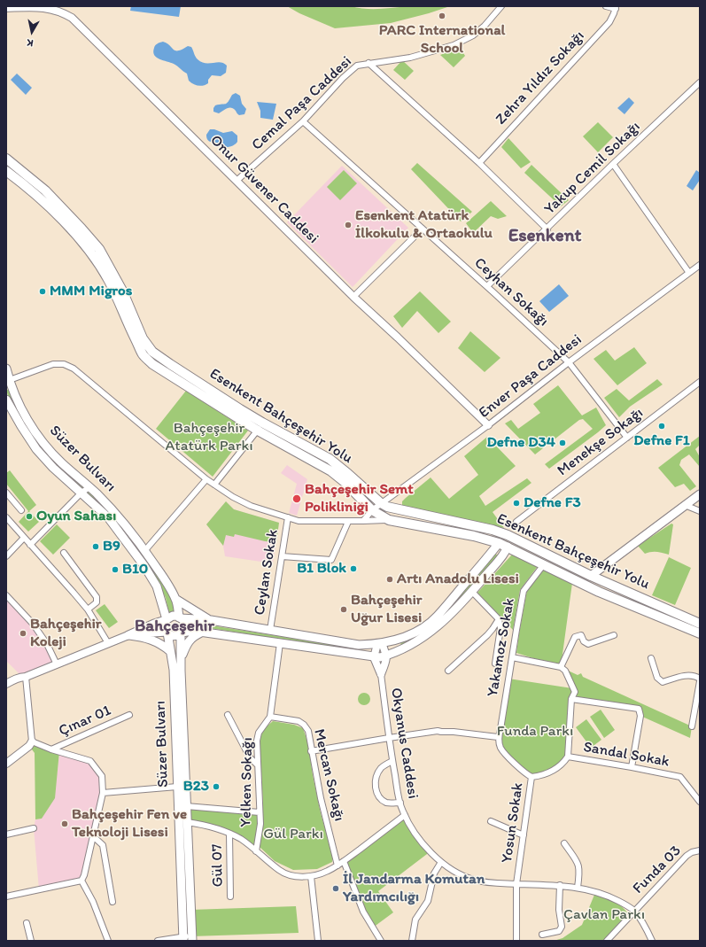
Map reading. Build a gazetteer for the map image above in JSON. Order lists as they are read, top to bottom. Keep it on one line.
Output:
{"streets":{"main road":["Esenkent Bahçeşehir Yolu","Süzer Bulvarı"],"street":["Zehra Yıldız Sokağı","Cemal Paşa Caddesi","Yakup Cemil Sokağı","Onur Güvener Caddesi","Ceyhan Sokağı","Enver Paşa Caddesi","Menekşe Sokağı","Ceylan Sokak","Yakamoz Sokak","Çınar 01","Okyanus Caddesi","Sandal Sokak","Mercan Sokağı","Yelken Sokağı","Yosun Sokak","Gül 07","Funda 03"]},"crossings":[["Cemal Paşa Caddesi","Onur Güvener Caddesi"],["Cemal Paşa Caddesi","Ceyhan Sokağı"],["Yakup Cemil Sokağı","Ceyhan Sokağı"],["Onur Güvener Caddesi","Enver Paşa Caddesi"],["Ceyhan Sokağı","Enver Paşa Caddesi"],["Ceyhan Sokağı","Menekşe Sokağı"],["Enver Paşa Caddesi","Esenkent Bahçeşehir Yolu"],["Yakamoz Sokak","Yosun Sokak"],["Okyanus Caddesi","Yosun Sokak"],["Okyanus Caddesi","Funda 03"],["Mercan Sokağı","Yelken Sokağı"]],"districts":["Esenkent","Bahçeşehir"],"parks":["Bahçeşehir Atatürk Parkı","Funda Parkı","Gül Parkı","Çavlan Parkı"],"places":["PARC International School","Esenkent Atatürk İlkokulu & Ortaokulu","MMM Migros","Defne F1","Defne D34","Bahçeşehir Semt Polikliniği","Defne F3","Oyun Sahası","B9","B1 Blok","B10","Artı Anadolu Lisesi","Bahçeşehir Uğur Lisesi","Bahçeşehir Koleji","B23","Bahçeşehir Fen ve Teknoloji Lisesi","İl Jandarma Komutan Yardımcılığı"],"north":"bottom"}
